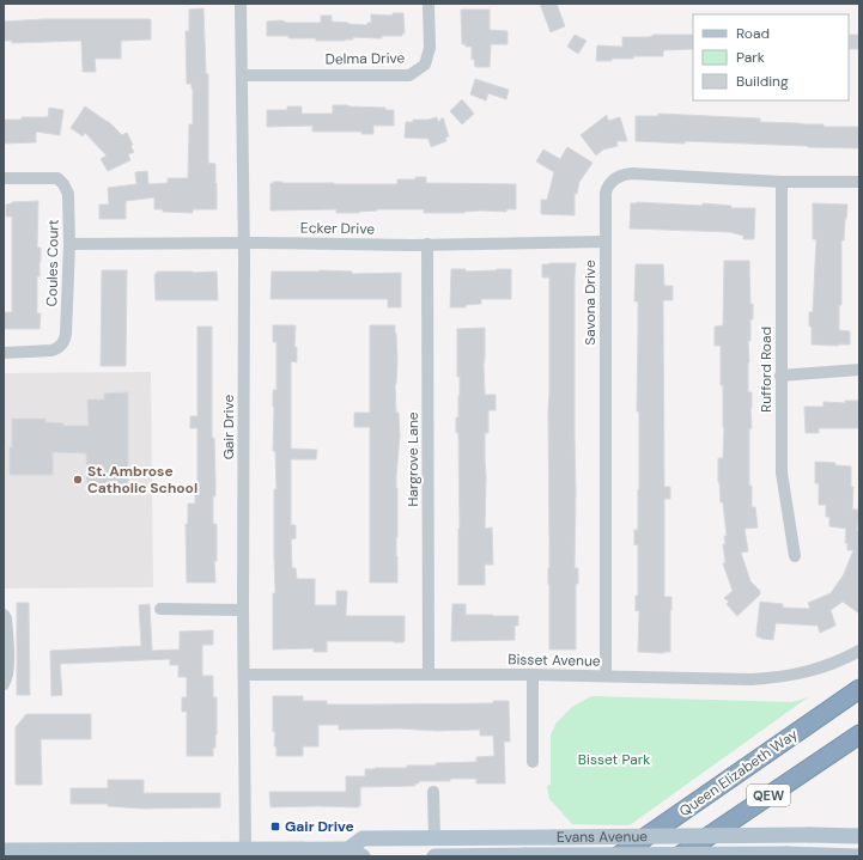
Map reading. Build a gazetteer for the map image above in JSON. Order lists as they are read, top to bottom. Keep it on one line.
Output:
{"streets":{"highway":["Queen Elizabeth Way","QEW"],"main road":["Evans Avenue"],"street":["Delma Drive","Ecker Drive","Coules Court","Savona Drive","Rufford Road","Gair Drive","Hargrove Lane","Bisset Avenue"]},"crossings":[["Delma Drive","Gair Drive"],["Ecker Drive","Coules Court"],["Ecker Drive","Savona Drive"],["Ecker Drive","Gair Drive"],["Ecker Drive","Hargrove Lane"],["Savona Drive","Rufford Road"],["Savona Drive","Bisset Avenue"],["Gair Drive","Bisset Avenue"],["Gair Drive","Evans Avenue"],["Hargrove Lane","Bisset Avenue"]],"parks":["Bisset Park"],"places":{"other":["St. Ambrose Catholic School"],"transit":["Gair Drive"]},"legend":["Road","Park","Building"]}
